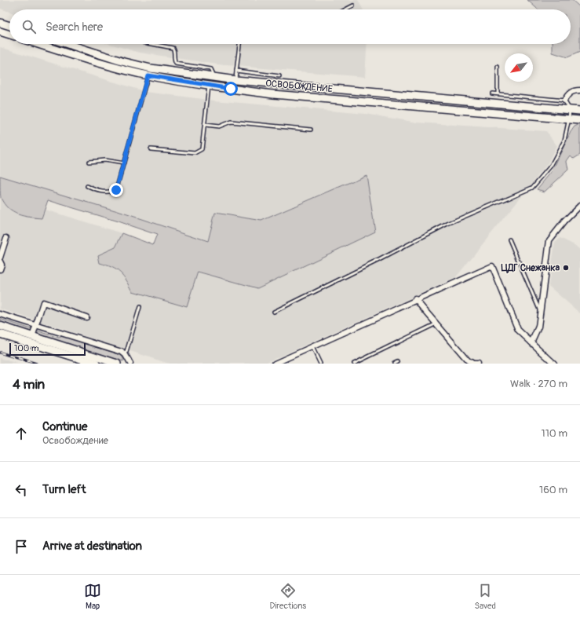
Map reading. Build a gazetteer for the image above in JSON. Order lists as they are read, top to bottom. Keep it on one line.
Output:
{"streets":{"street":["ОСВОБОЖДЕНИЕ"]},"places":["ЦДГ Снежанка"],"scale_bar":"100 m","north":"bottom left","page":{"search":"Search here","scale":"100 m","heading":["4 min","Walk · 270 m"],"list":[["Continue","Освобождение","110 m"],["Turn left","160 m"],"Arrive at destination"],"nav":["Map","Directions","Saved"]}}
